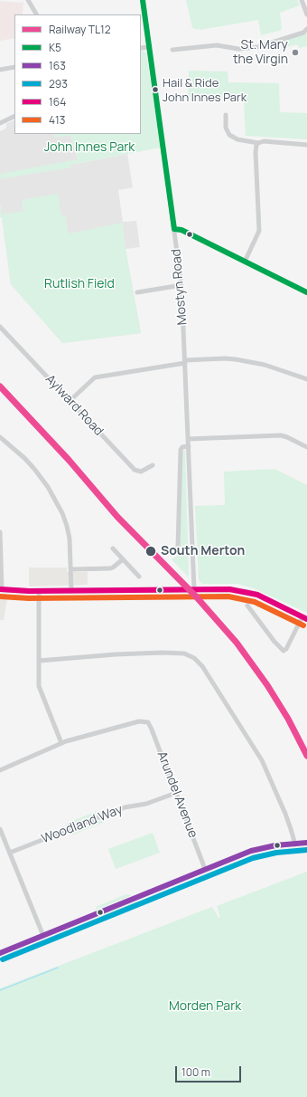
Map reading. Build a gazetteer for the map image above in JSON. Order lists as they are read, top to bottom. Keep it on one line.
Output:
{"streets":{"street":["Mostyn Road","Aylward Road","Arundel Avenue","Woodland Way"]},"crossings":[["Arundel Avenue","Woodland Way"]],"parks":["John Innes Park","Rutlish Field","Morden Park"],"places":["St. Mary the Virgin","Hail & Ride John Innes Park","South Merton"],"lines":["transit line K5","rail line TL12","transit line 164","transit line 413","transit line 163","transit line 293"],"legend":["Railway TL12","K5","163","293","164","413"],"scale_bar":"100 m"}
